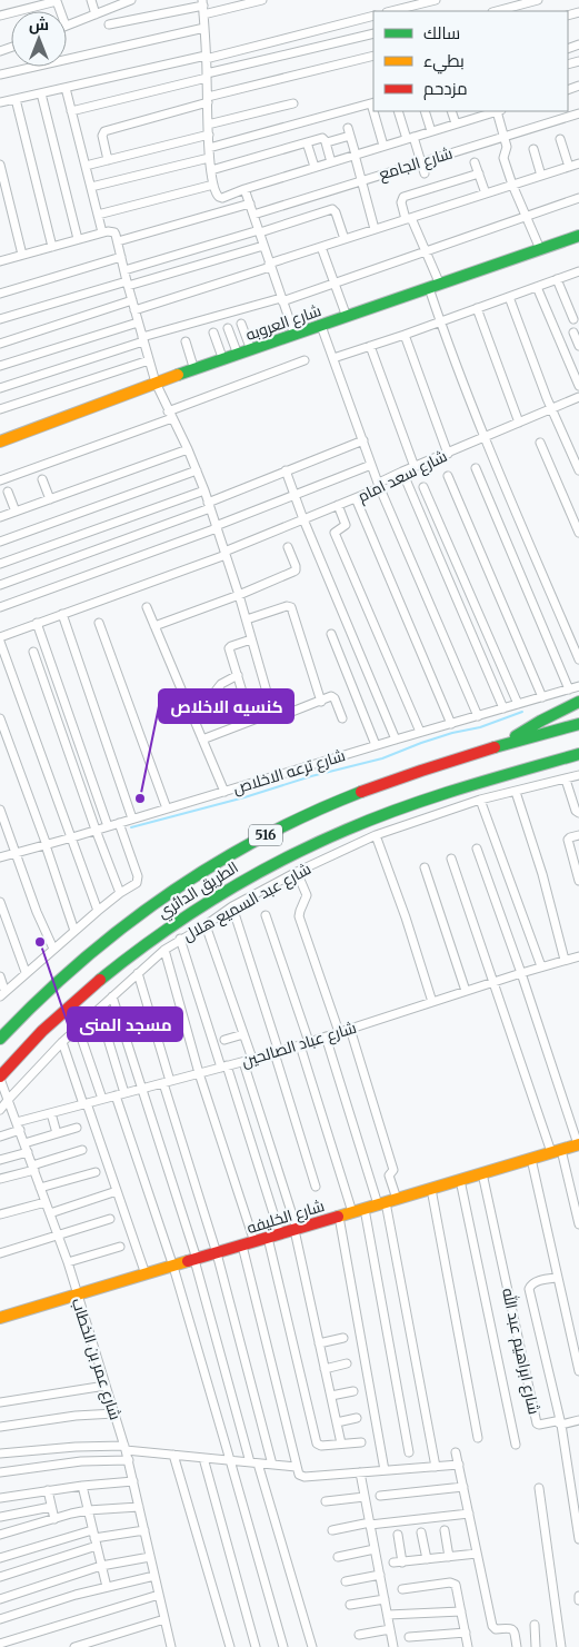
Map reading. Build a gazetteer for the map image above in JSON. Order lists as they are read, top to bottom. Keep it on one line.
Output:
{"streets":{"main road":["شارع العروبه","516","الطريق الدائري","شارع الخليفه"],"street":["شارع الجامع","شارع سعد امام","شارع ترعه الاخلاص","شارع عبد السميع هلال","شارع عباد الصالحين","شارع ابراهيم عبد الله","شارع عمر بن الخطاب"]},"crossings":[["الطريق الدائري","شارع عمر بن الخطاب"],["شارع عبد السميع هلال","شارع عمر بن الخطاب"],["شارع عباد الصالحين","شارع عمر بن الخطاب"],["شارع الخليفه","شارع ابراهيم عبد الله"],["شارع الخليفه","شارع عمر بن الخطاب"]],"places":["كنسيه الاخلاص","مسجد المنى"],"legend":["سالك","بطيء","مزدحم"],"north":"top"}
